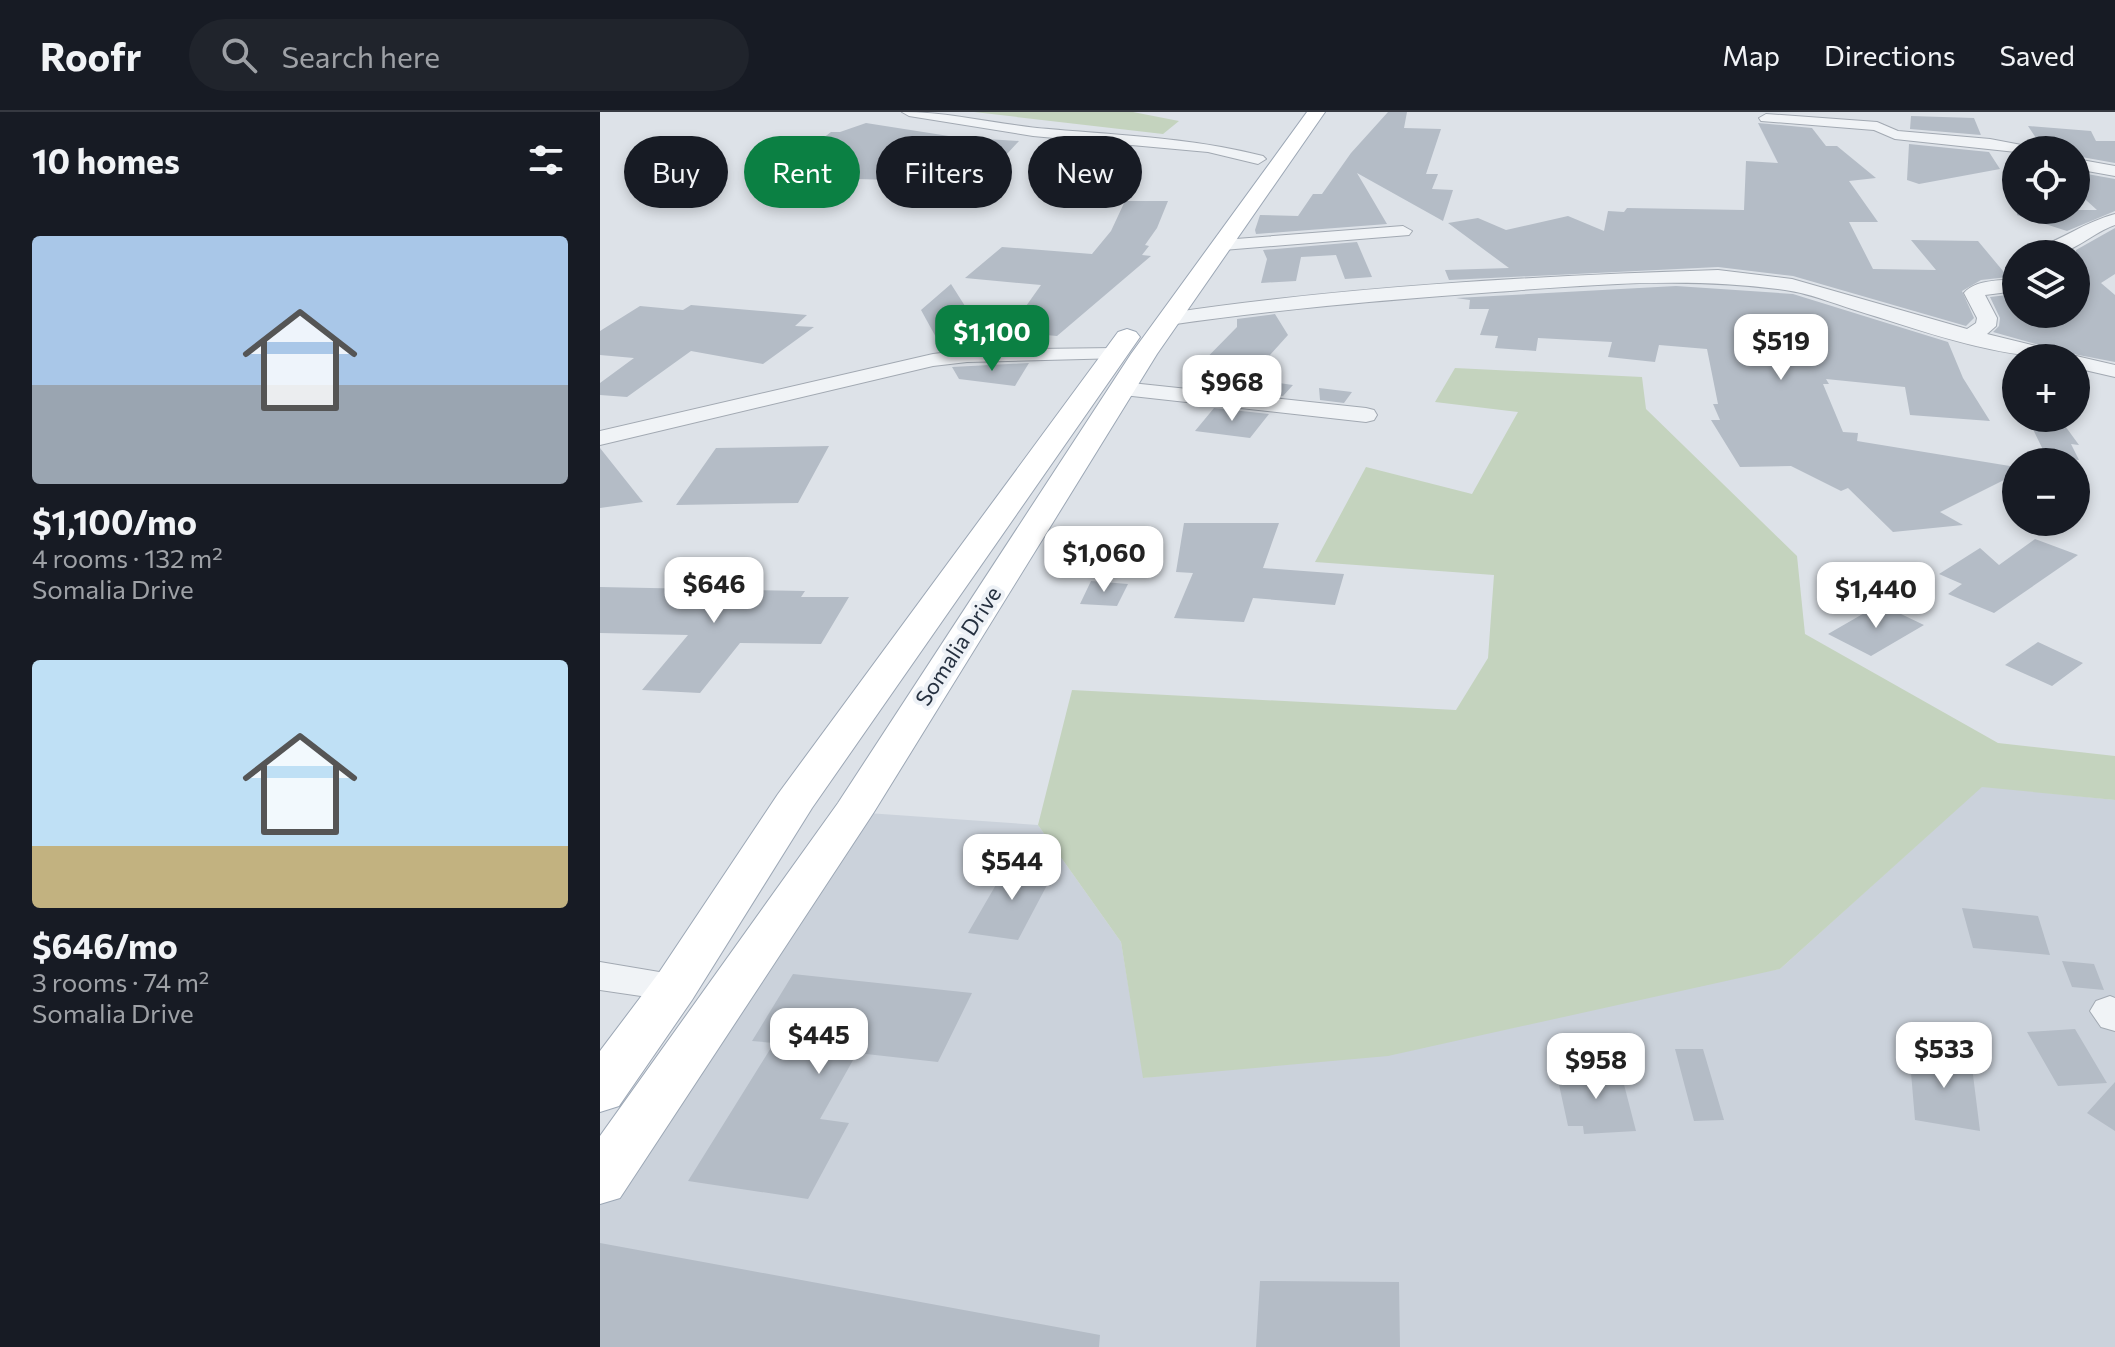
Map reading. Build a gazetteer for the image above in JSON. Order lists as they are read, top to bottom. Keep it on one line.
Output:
{"streets":{"main road":["Somalia Drive"]},"page":{"header":"Roofr","search":"Search here","nav":["Map","Directions","Saved"],"heading":"10 homes","map_buttons":["+","−"],"chip":["Buy","Rent","Filters","New"],"list":[{"name":"$1,100/mo","note":"4 rooms · 132 m² · Somalia Drive"},{"name":"$646/mo","note":"3 rooms · 74 m² · Somalia Drive"}],"price":["$1,100","$519","$968","$1,060","$646","$1,440","$544","$445","$533","$958"]}}
